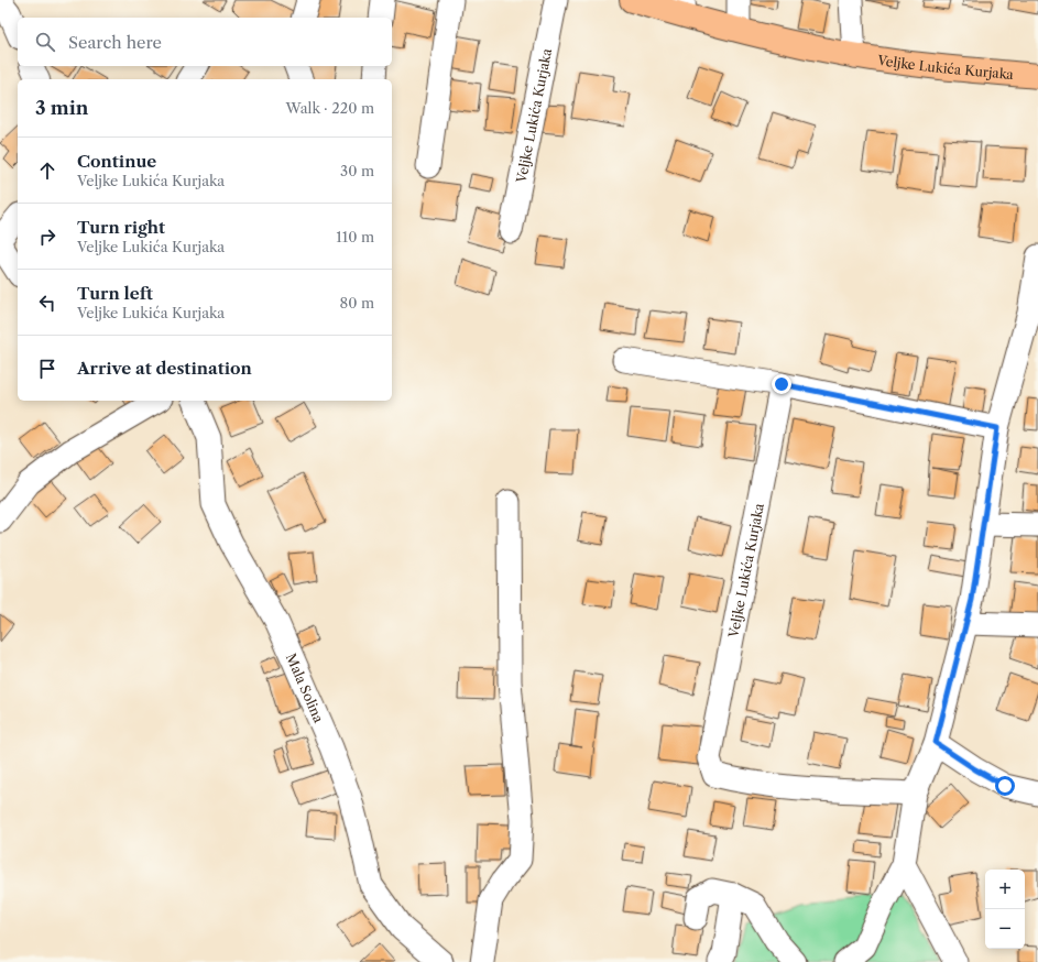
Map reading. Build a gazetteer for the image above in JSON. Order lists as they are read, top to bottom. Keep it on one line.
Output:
{"streets":{"main road":["Veljke Lukića Kurjaka"],"street":["Mala Solina"]},"page":{"search":"Search here","heading":["3 min","Walk · 220 m"],"list":[["Continue","Veljke Lukića Kurjaka","30 m"],["Turn right","Veljke Lukića Kurjaka","110 m"],["Turn left","Veljke Lukića Kurjaka","80 m"],"Arrive at destination"],"map_buttons":["+","−"]}}
